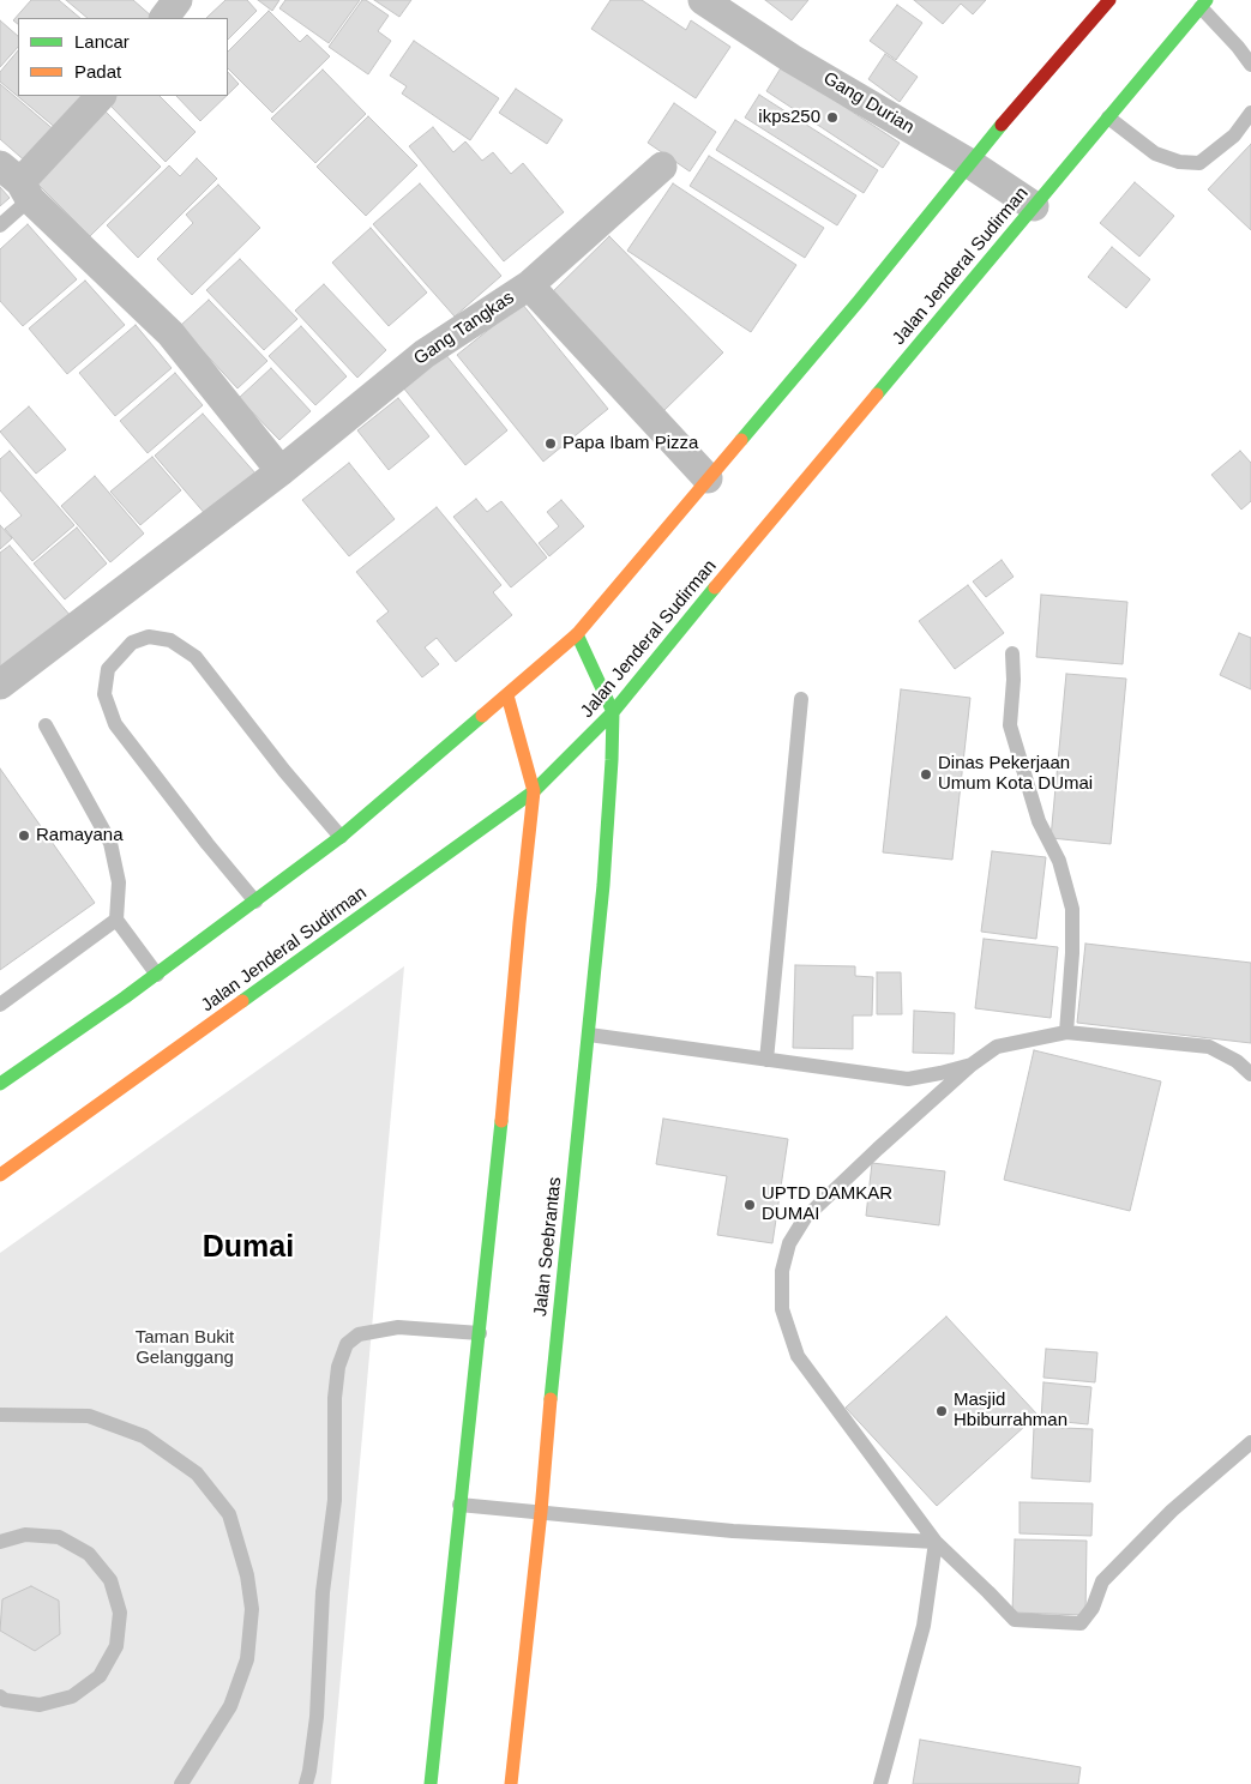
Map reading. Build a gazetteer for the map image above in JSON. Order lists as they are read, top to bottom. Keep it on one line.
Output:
{"streets":{"main road":["Jalan Jenderal Sudirman","Jalan Soebrantas"],"street":["Gang Durian","Gang Tangkas"]},"crossings":[["Gang Durian","Jalan Jenderal Sudirman"],["Jalan Jenderal Sudirman","Jalan Soebrantas"]],"districts":["Dumai"],"parks":["Taman Bukit Gelanggang"],"places":["ikps250","Papa Ibam Pizza","Dinas Pekerjaan Umum Kota DUmai","Ramayana","UPTD DAMKAR DUMAI","Masjid Hbiburrahman"],"legend":["Lancar","Padat"]}
